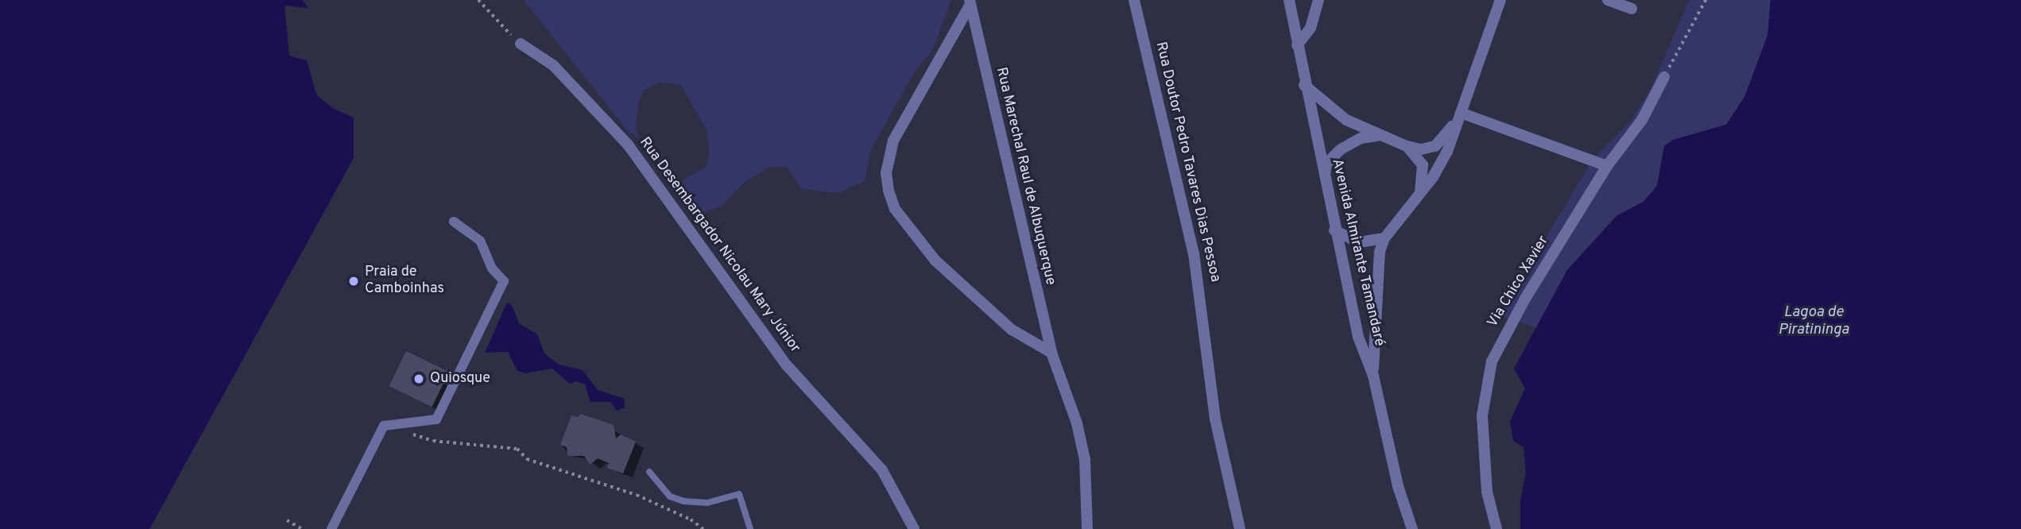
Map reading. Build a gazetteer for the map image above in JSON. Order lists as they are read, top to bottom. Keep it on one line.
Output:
{"streets":{"street":["Rua Doutor Pedro Tavares Dias Pessoa","Rua Marechal Raul de Albuquerque","Rua Desembargador Nicolau Mary Júnior","Avenida Almirante Tamandaré","Via Chico Xavier"]},"water":["Lagoa de Piratininga"],"places":["Praia de Camboinhas","Quiosque"]}
